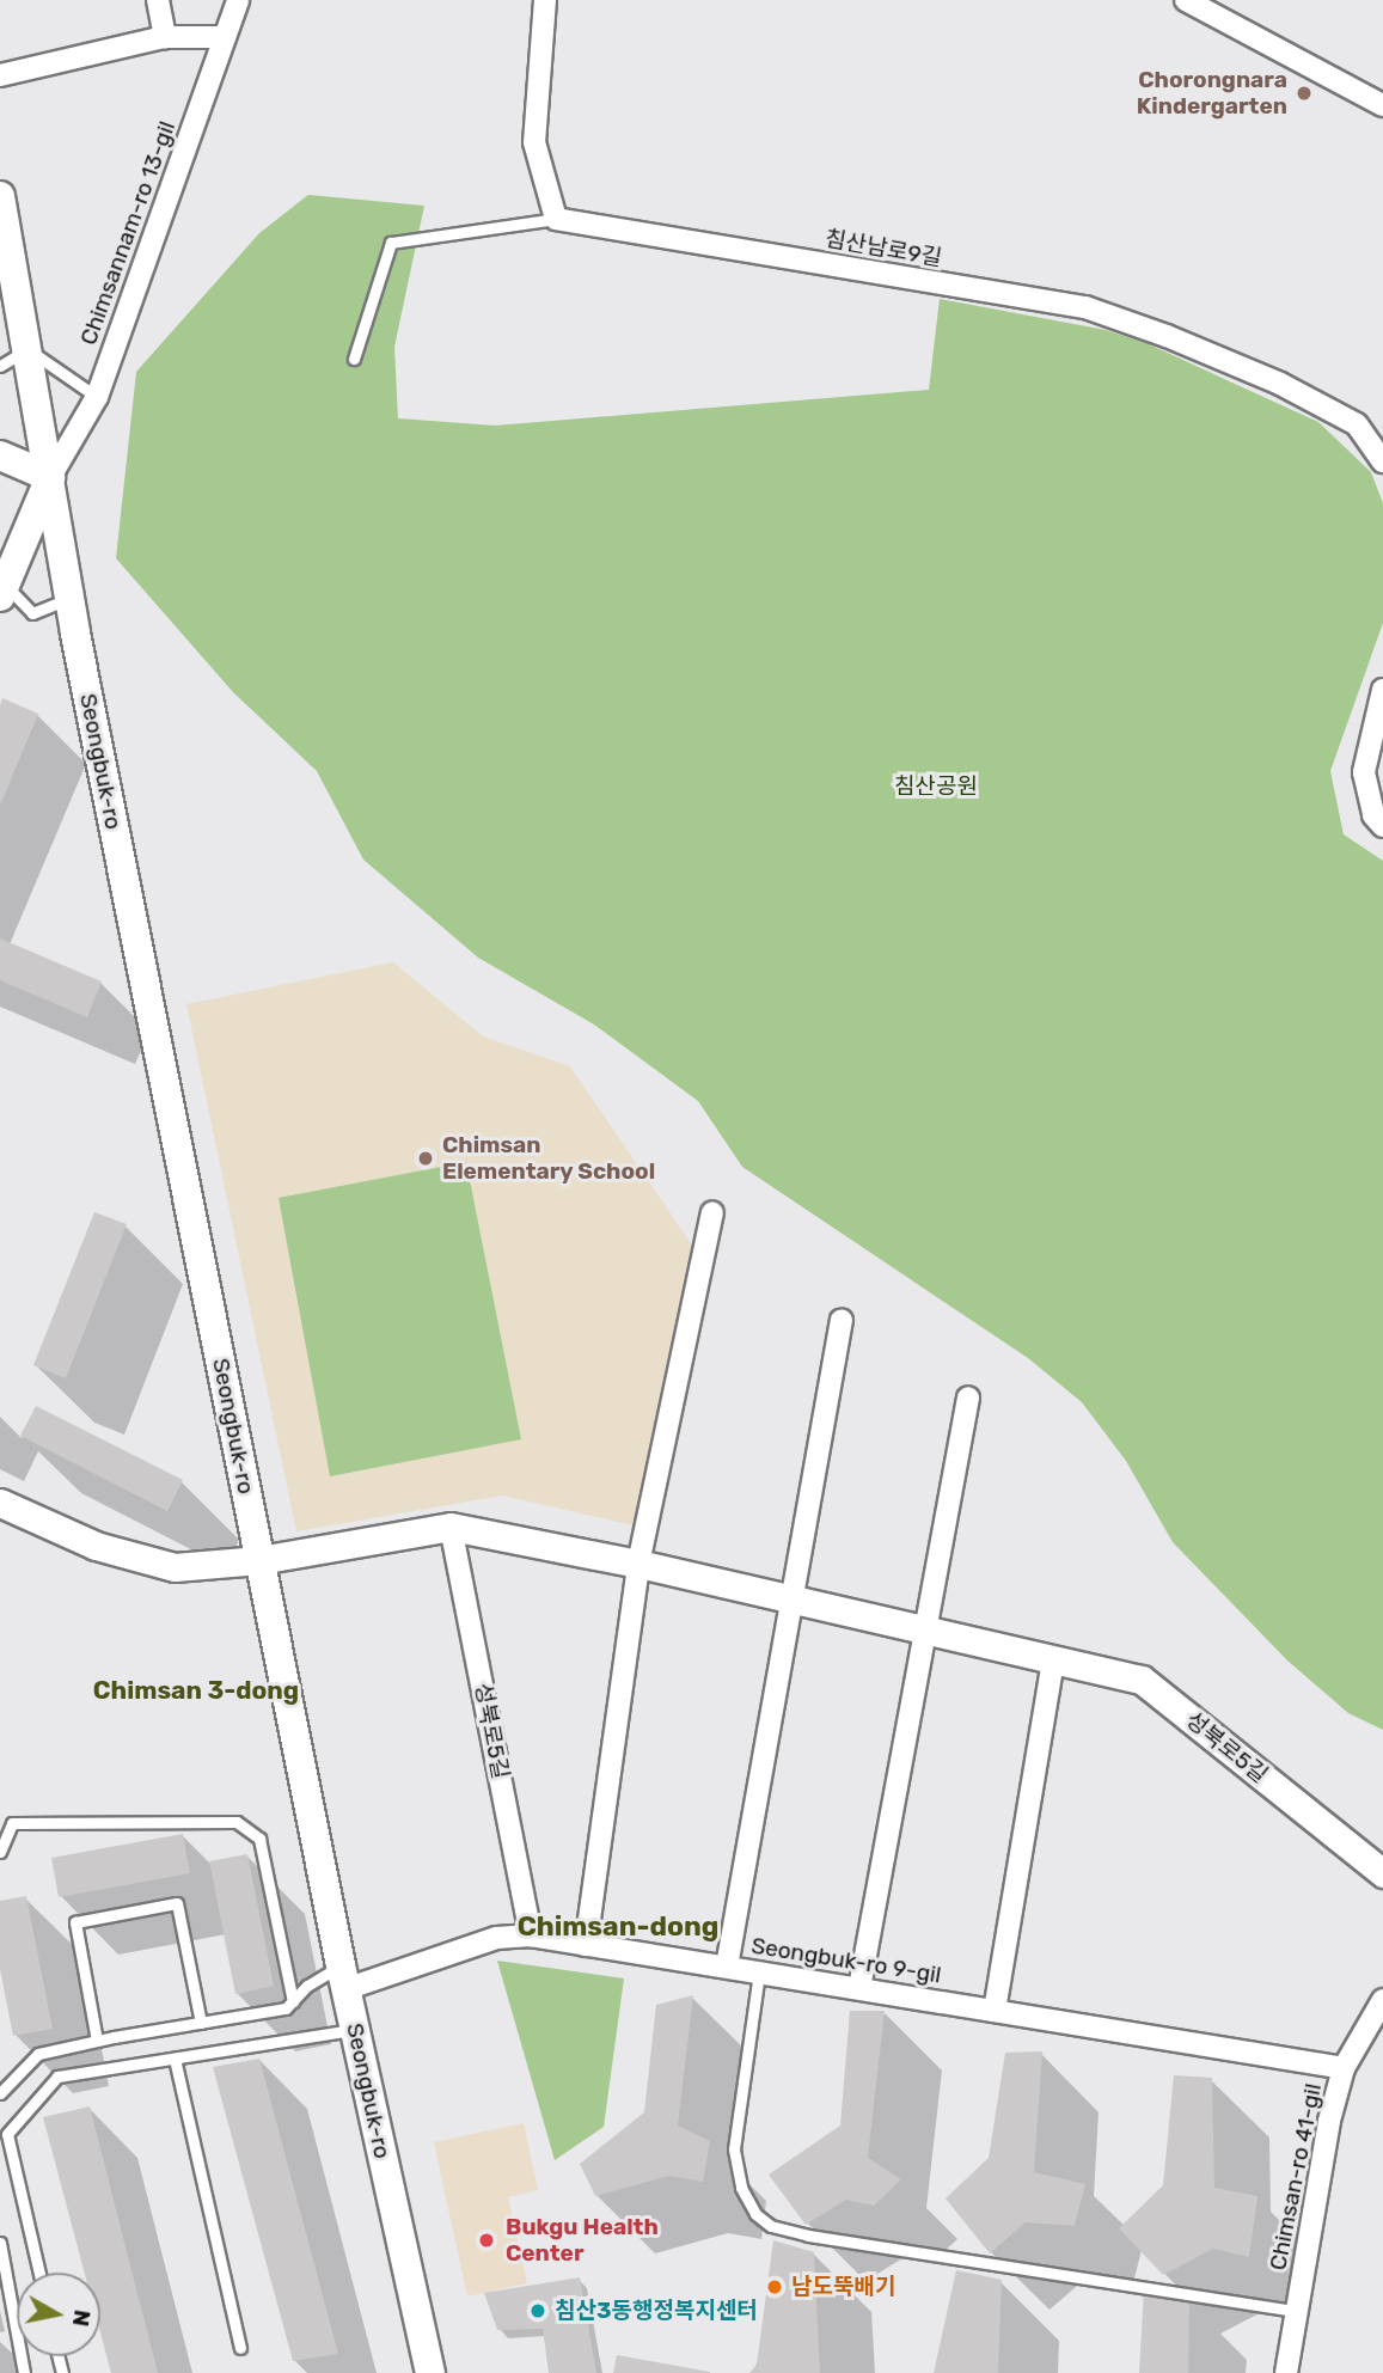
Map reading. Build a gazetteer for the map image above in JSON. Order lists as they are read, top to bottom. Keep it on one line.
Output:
{"streets":{"main road":["Seongbuk-ro"],"street":["Chimsannam-ro 13-gil","침산남로9길","성북로5길","Seongbuk-ro 9-gil","Chimsan-ro 41-gil"]},"crossings":[["Chimsannam-ro 13-gil","Seongbuk-ro"],["Seongbuk-ro","성북로5길"],["Seongbuk-ro","Seongbuk-ro 9-gil"],["성북로5길","Seongbuk-ro 9-gil"],["Seongbuk-ro 9-gil","Chimsan-ro 41-gil"]],"districts":["Chimsan 3-dong","Chimsan-dong"],"parks":["침산공원"],"places":["Chorongnara Kindergarten","Chimsan Elementary School","Bukgu Health Center","남도뚝배기","침산3동행정복지센터"],"north":"right"}
